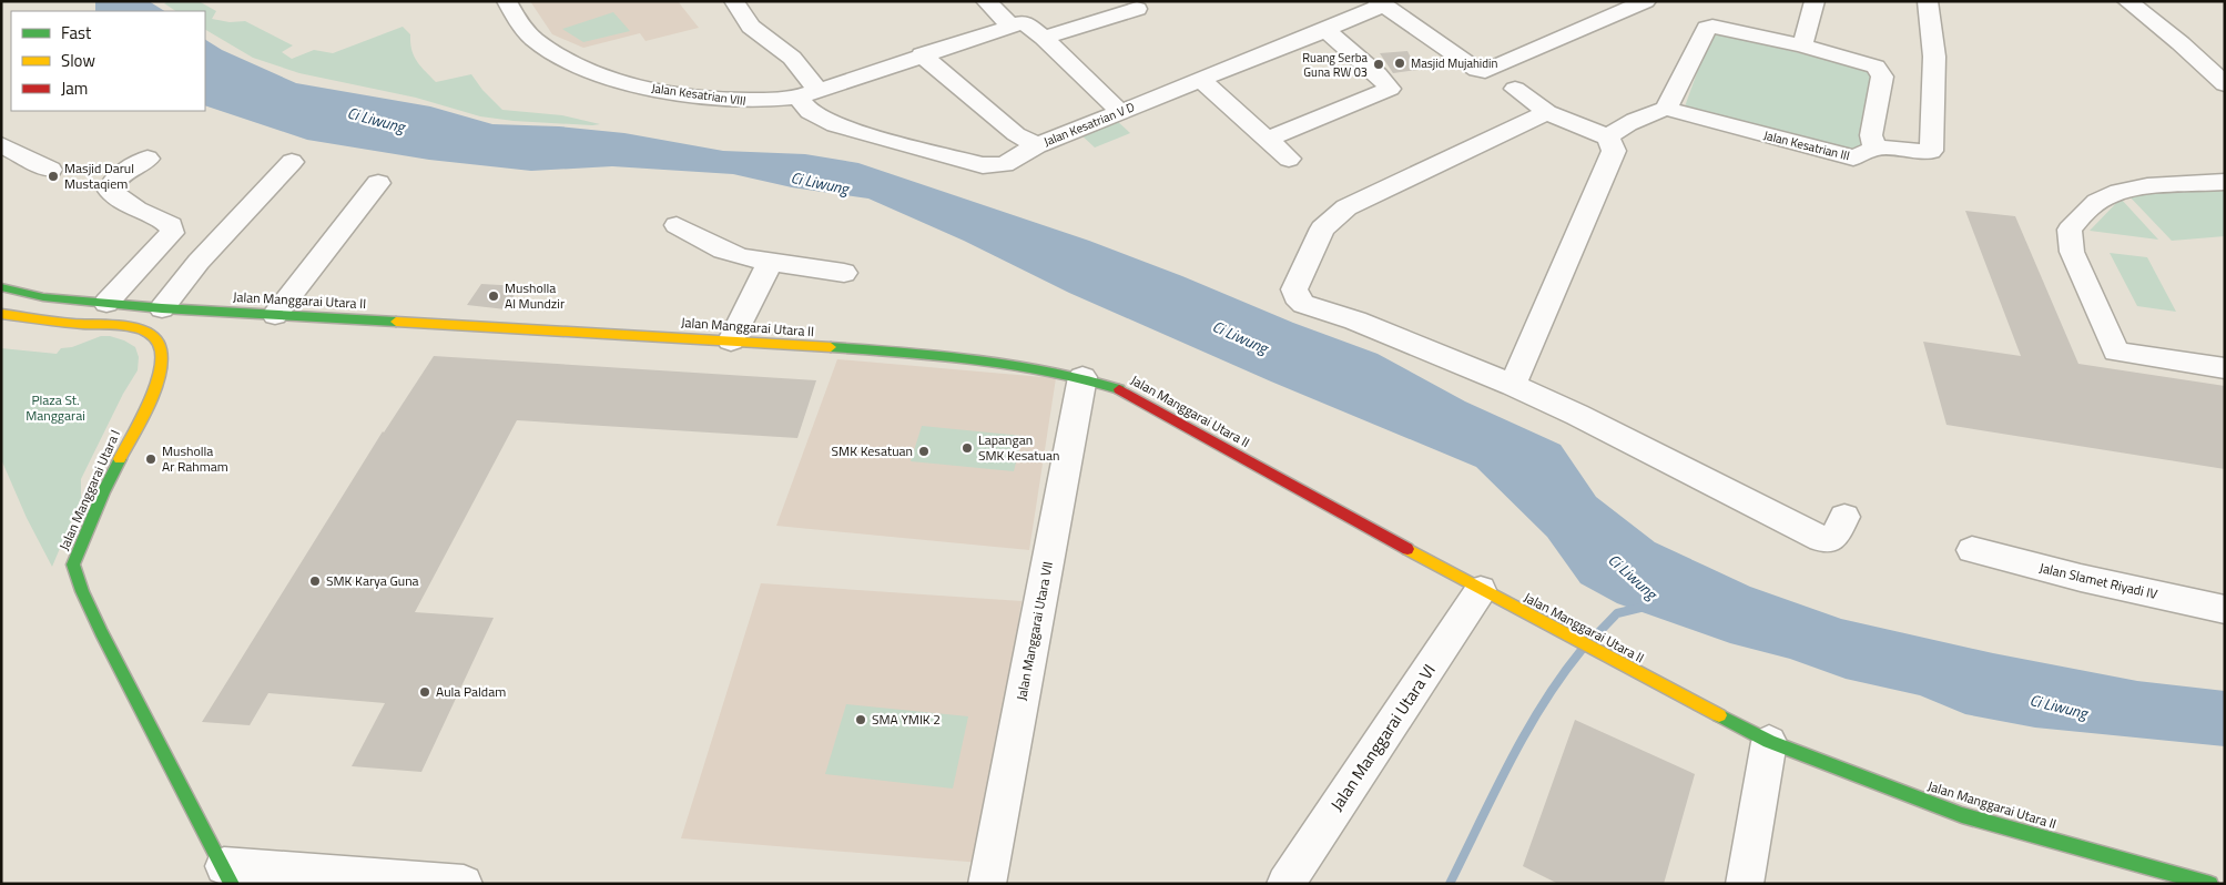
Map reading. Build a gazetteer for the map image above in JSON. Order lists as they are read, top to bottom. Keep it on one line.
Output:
{"streets":{"street":["Jalan Kesatrian VIII","Jalan Kesatrian V D","Jalan Kesatrian III","Jalan Manggarai Utara II","Jalan Manggarai Utara I","Jalan Slamet Riyadi IV","Jalan Manggarai Utara VII","Jalan Manggarai Utara VI"]},"crossings":[["Jalan Kesatrian VIII","Jalan Kesatrian V D"],["Jalan Manggarai Utara II","Jalan Manggarai Utara VII"],["Jalan Manggarai Utara II","Jalan Manggarai Utara VI"]],"water":["Ci Liwung"],"parks":["Plaza St. Manggarai"],"places":["Masjid Mujahidin","Ruang Serba Guna RW 03","Masjid Darul Mustaqiem","Musholla Al Mundzir","Lapangan SMK Kesatuan","SMK Kesatuan","Musholla Ar Rahmam","SMK Karya Guna","Aula Paldam","SMA YMIK 2"],"legend":["Fast","Slow","Jam"]}
